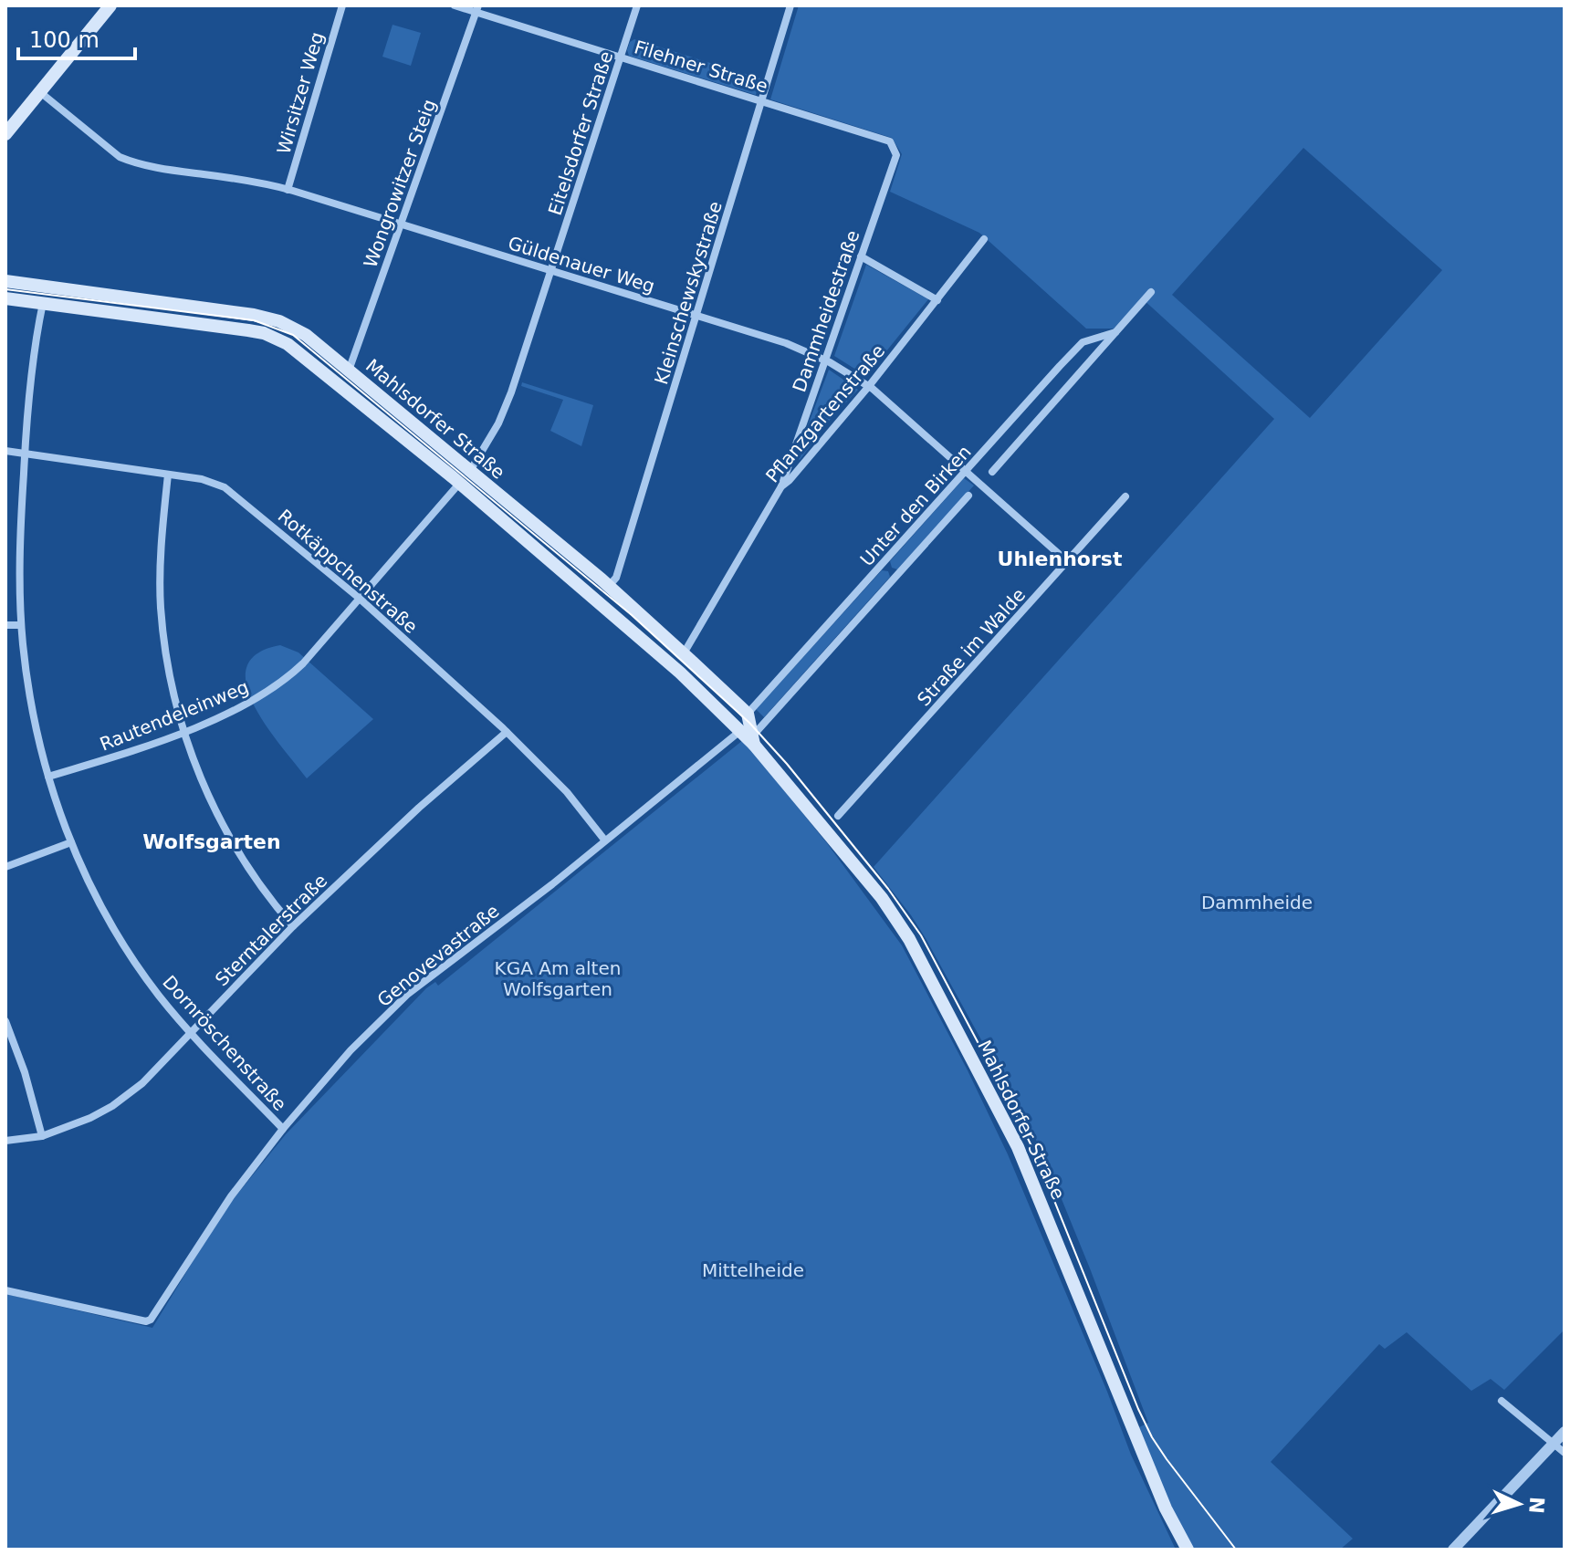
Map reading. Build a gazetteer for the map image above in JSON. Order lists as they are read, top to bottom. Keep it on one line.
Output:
{"streets":{"main road":["Mahlsdorfer Straße"],"street":["Filehner Straße","Wirsitzer Weg","Eitelsdorfer Straße","Wongrowitzer Steig","Güldenauer Weg","Kleinschewskystraße","Dammheidestraße","Pflanzgartenstraße","Unter den Birken","Rotkäppchenstraße","Straße im Walde","Rautendeleinweg","Sterntalerstraße","Genovevastraße","Dornröschenstraße"]},"crossings":[["Filehner Straße","Eitelsdorfer Straße"],["Filehner Straße","Wongrowitzer Steig"],["Filehner Straße","Kleinschewskystraße"],["Filehner Straße","Dammheidestraße"],["Wirsitzer Weg","Güldenauer Weg"],["Eitelsdorfer Straße","Güldenauer Weg"],["Eitelsdorfer Straße","Mahlsdorfer Straße"],["Wongrowitzer Steig","Güldenauer Weg"],["Wongrowitzer Steig","Mahlsdorfer Straße"],["Güldenauer Weg","Kleinschewskystraße"],["Güldenauer Weg","Dammheidestraße"],["Güldenauer Weg","Pflanzgartenstraße"],["Güldenauer Weg","Unter den Birken"],["Güldenauer Weg","Straße im Walde"],["Kleinschewskystraße","Mahlsdorfer Straße"],["Dammheidestraße","Pflanzgartenstraße"],["Pflanzgartenstraße","Mahlsdorfer Straße"],["Mahlsdorfer Straße","Unter den Birken"],["Mahlsdorfer Straße","Rautendeleinweg"],["Mahlsdorfer Straße","Genovevastraße"],["Mahlsdorfer Straße","Dornröschenstraße"],["Unter den Birken","Genovevastraße"],["Rotkäppchenstraße","Rautendeleinweg"],["Rotkäppchenstraße","Sterntalerstraße"],["Rotkäppchenstraße","Genovevastraße"],["Rotkäppchenstraße","Dornröschenstraße"],["Rautendeleinweg","Dornröschenstraße"],["Sterntalerstraße","Dornröschenstraße"],["Genovevastraße","Dornröschenstraße"]],"districts":["Uhlenhorst","Wolfsgarten"],"parks":["Dammheide","KGA Am alten Wolfsgarten","Mittelheide"],"scale_bar":"100 m","north":"right"}
